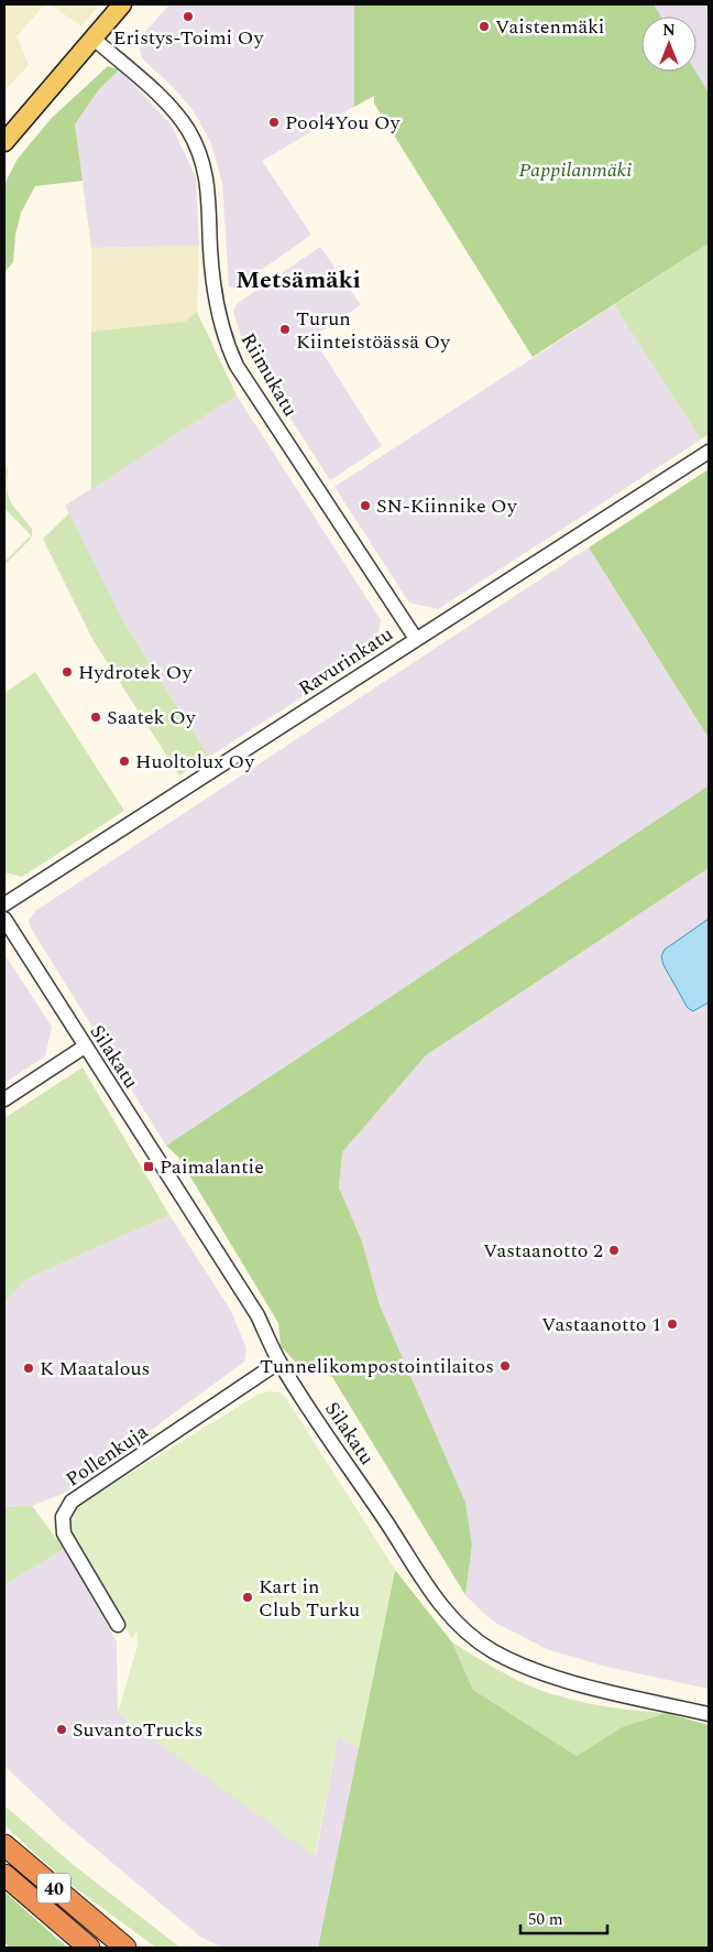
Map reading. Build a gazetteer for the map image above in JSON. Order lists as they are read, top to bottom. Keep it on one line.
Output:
{"streets":{"highway":["40"],"street":["Riimukatu","Ravurinkatu","Silakatu","Pollenkuja"]},"crossings":[["Riimukatu","Ravurinkatu"],["Silakatu","Pollenkuja"]],"districts":["Metsämäki"],"parks":["Pappilanmäki"],"places":{"other":["Eristys-Toimi Oy","Vaistenmäki","Pool4You Oy","Turun Kiinteistöässä Oy","SN-Kiinnike Oy","Hydrotek Oy","Saatek Oy","Huoltolux Oy","Vastaanotto 2","Vastaanotto 1","Tunnelikompostointilaitos","K Maatalous","Kart in Club Turku","SuvantoTrucks"],"transit":["Paimalantie"]},"scale_bar":"50 m","north":"top"}
